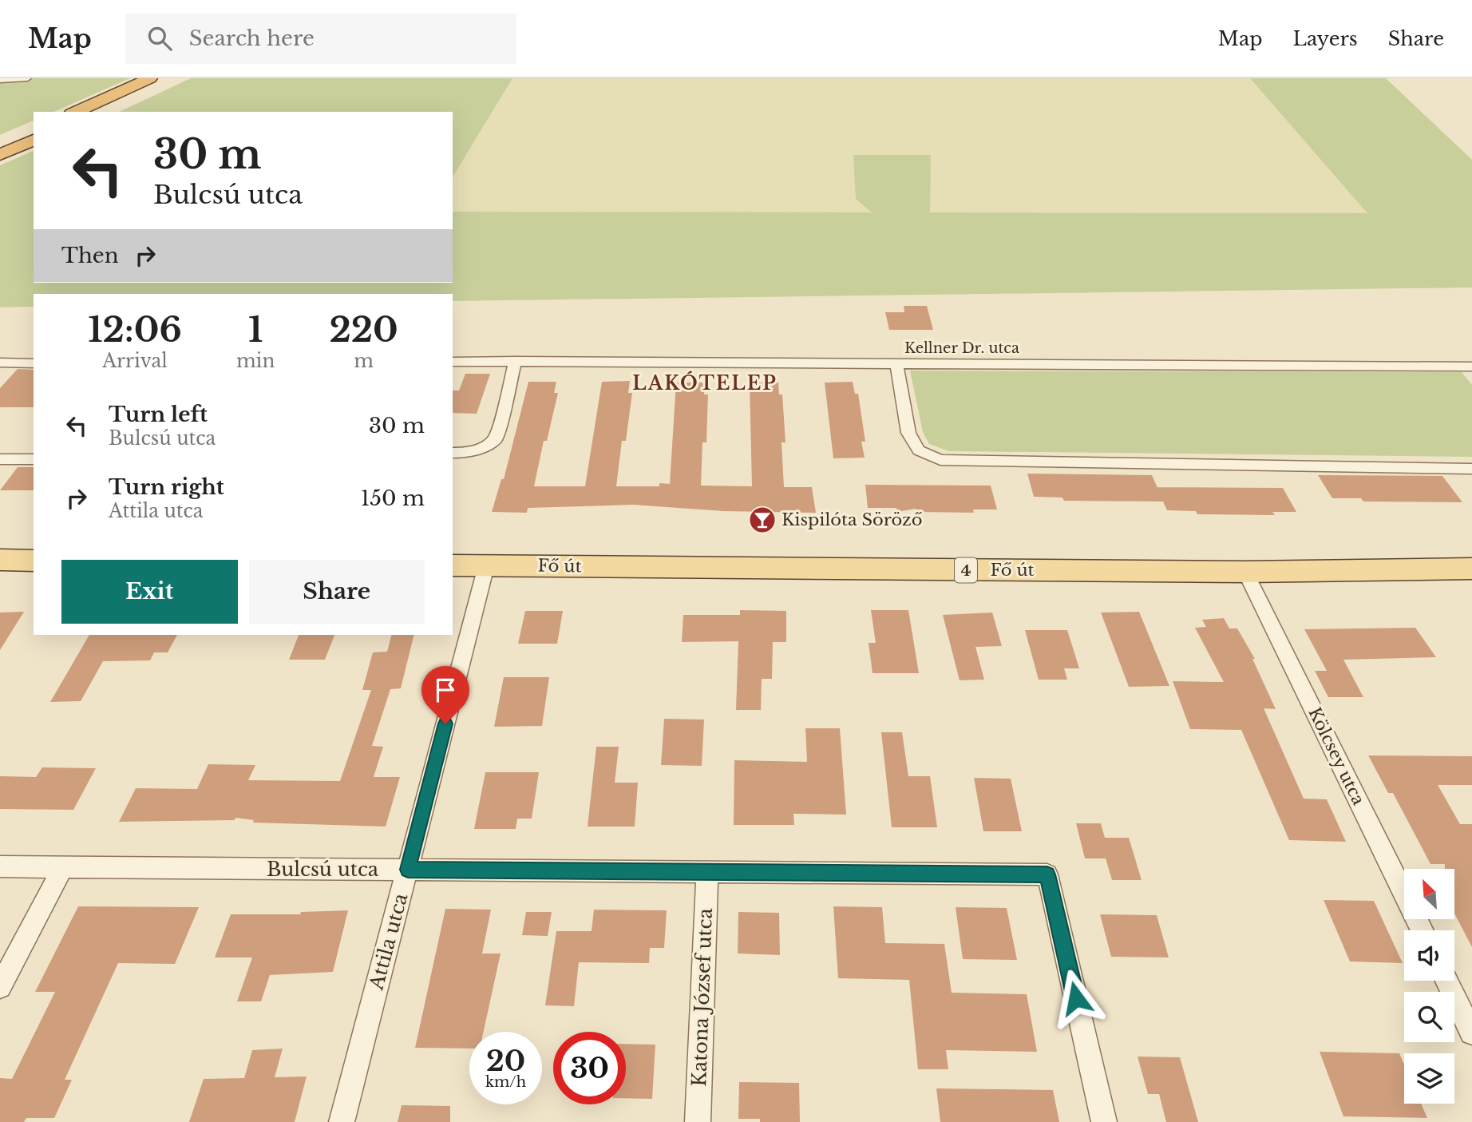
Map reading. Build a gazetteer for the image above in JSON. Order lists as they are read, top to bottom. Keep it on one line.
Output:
{"streets":{"main road":["Fő út","4"],"street":["Kellner Dr. utca","Kölcsey utca","Bulcsú utca","Attila utca","Katona József utca"]},"crossings":[["Fő út","Kölcsey utca"],["Fő út","Attila utca"],["Bulcsú utca","Attila utca"],["Bulcsú utca","Katona József utca"]],"districts":["LAKÓTELEP"],"places":{"bar":["Kispilóta Söröző"]},"north":"top left","page":{"header":"Map","search":"Search here","nav":["Map","Layers","Share"],"turn":["30 m","Bulcsú utca"],"then":"Then","eta":["12:06","Arrival","1","min","220","m"],"list":[{"name":"Turn left","note":"Bulcsú utca","value":"30 m"},{"name":"Turn right","note":"Attila utca","value":"150 m"}],"buttons":["Exit","Share"],"speed":"20 km/h","limit":"30"}}
